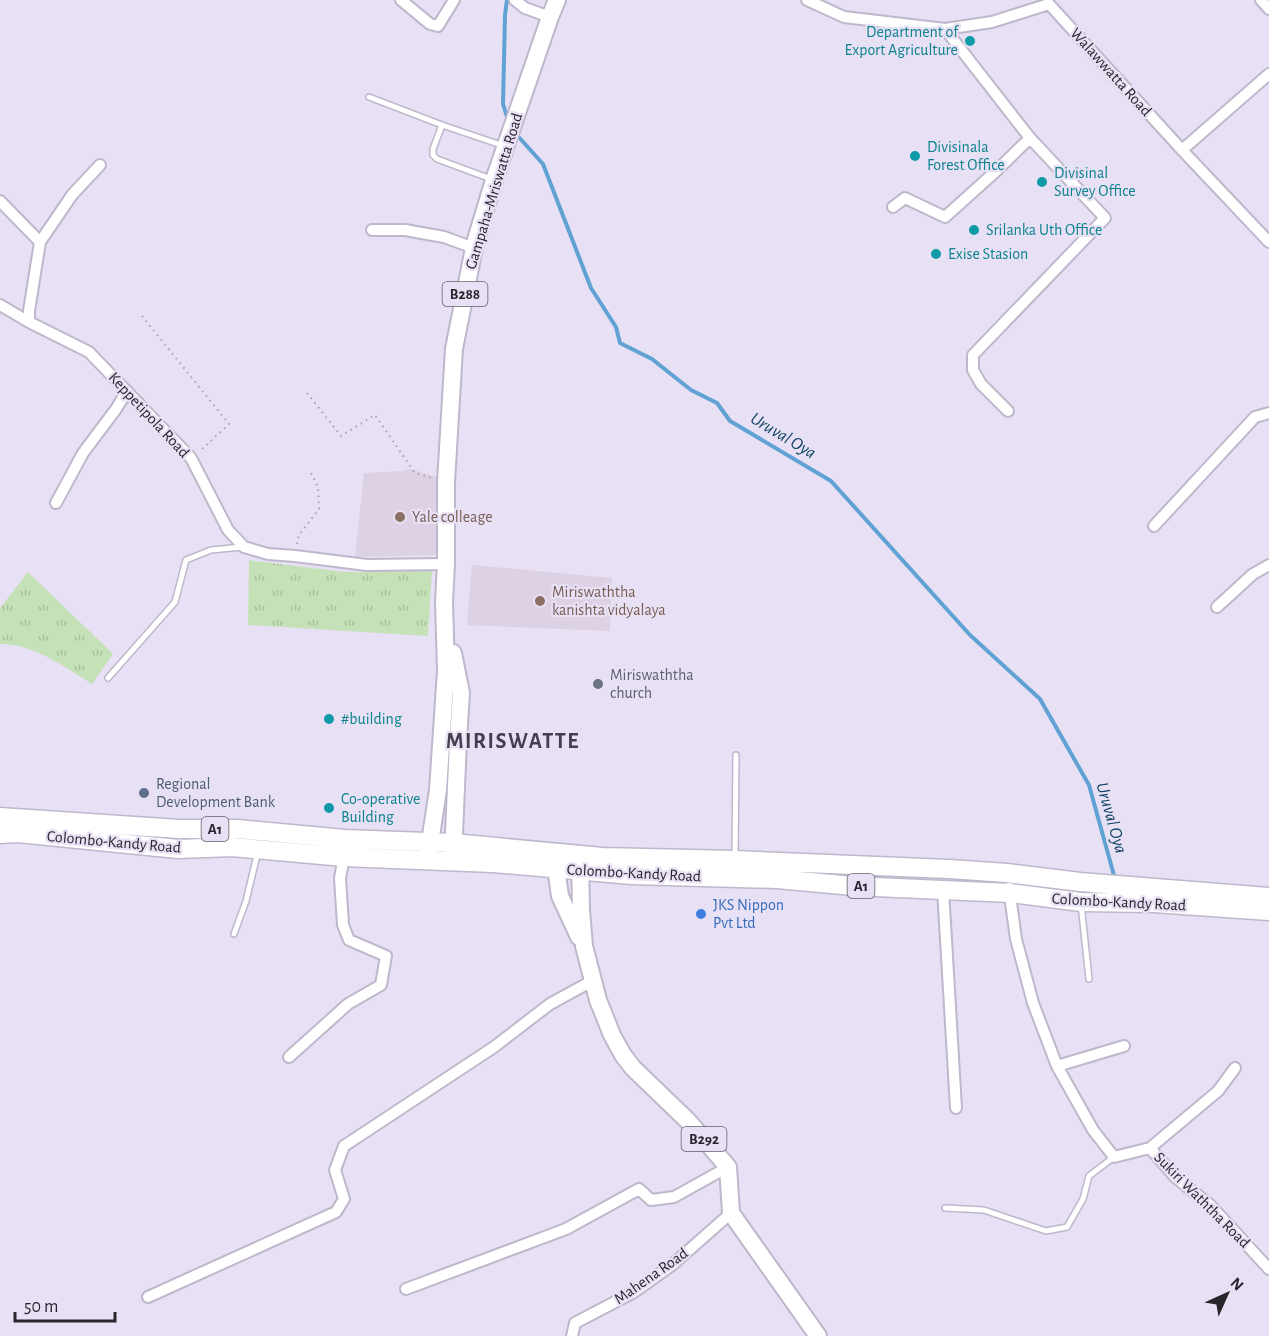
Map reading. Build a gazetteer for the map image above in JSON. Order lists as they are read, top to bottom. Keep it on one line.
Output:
{"streets":{"highway":["A1","Colombo-Kandy Road"],"main road":["Gampaha-Mriswatta Road","B288","B292"],"street":["Walawwatta Road","Keppetipola Road","Sukiri Waththa Road","Mahena Road"]},"crossings":[["Gampaha-Mriswatta Road","Colombo-Kandy Road"],["Colombo-Kandy Road","B292"],["B292","Mahena Road"]],"districts":["MIRISWATTE"],"water":["Uruval Oya"],"places":["Department of Export Agriculture","Divisinala Forest Office","Divisinal Survey Office","Srilanka Uth Office","Exise Stasion","Yale colleage","Miriswaththa kanishta vidyalaya","Miriswaththa church","#building","Regional Development Bank","Co-operative Building","JKS Nippon Pvt Ltd"],"scale_bar":"50 m","north":"top right"}
